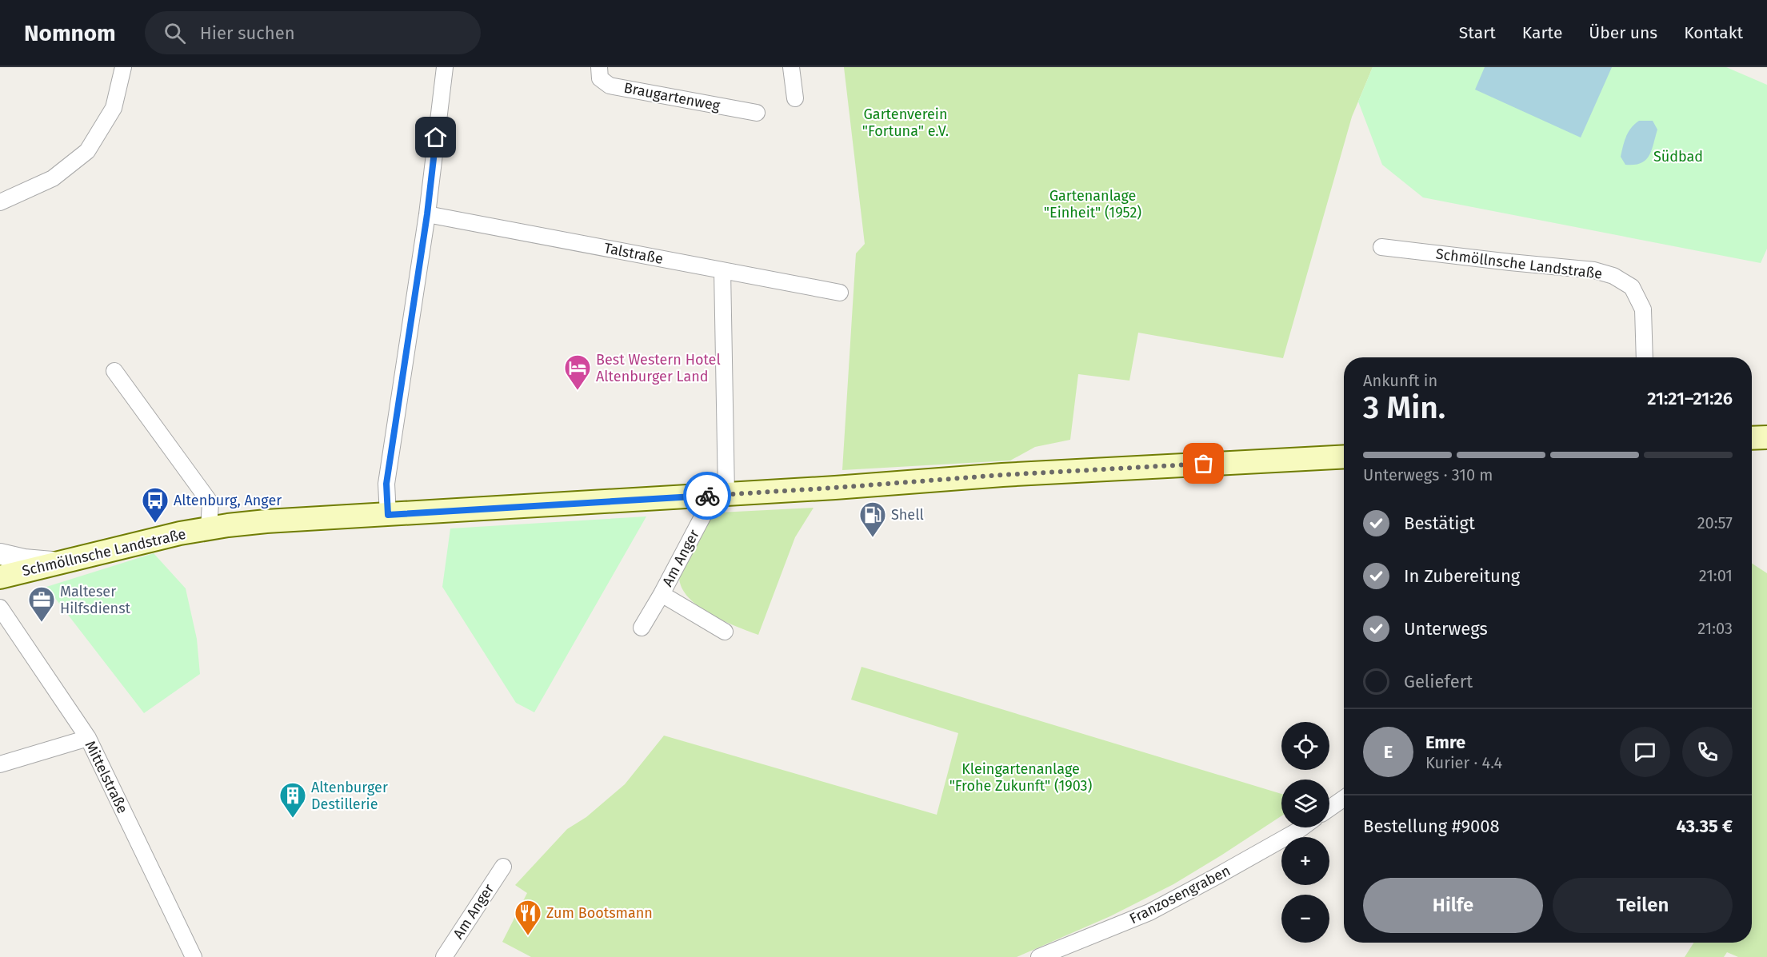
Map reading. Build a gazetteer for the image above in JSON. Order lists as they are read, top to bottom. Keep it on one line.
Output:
{"streets":{"main road":["Schmöllnsche Landstraße"],"street":["Braugartenweg","Talstraße","Am Anger","Mittelstraße","Franzosengraben"]},"crossings":[["Talstraße","Am Anger"],["Schmöllnsche Landstraße","Am Anger"]],"parks":["Gartenverein \"Fortuna\" e.V.","Südbad","Gartenanlage \"Einheit\" (1952)","Kleingartenanlage \"Frohe Zukunft\" (1903)"],"places":{"hotel":["Best Western Hotel Altenburger Land"],"bus stop":["Altenburg, Anger"],"fuel station":["Shell"],"office":["Malteser Hilfsdienst"],"building":["Altenburger Destillerie"],"restaurant":["Zum Bootsmann"]},"page":{"header":"Nomnom","search":"Hier suchen","nav":["Start","Karte","Über uns","Kontakt"],"heading":["3 Min.","Ankunft in","21:21–21:26"],"panel":["Emre","Kurier · 4.4","Bestellung #9008","43.35 €"],"bar":"Unterwegs · 310 m","list":[["Bestätigt","20:57"],["In Zubereitung","21:01"],["Unterwegs","21:03"],"Geliefert"],"map_buttons":["+","−"],"round":"E","buttons":["Hilfe","Teilen"]}}
